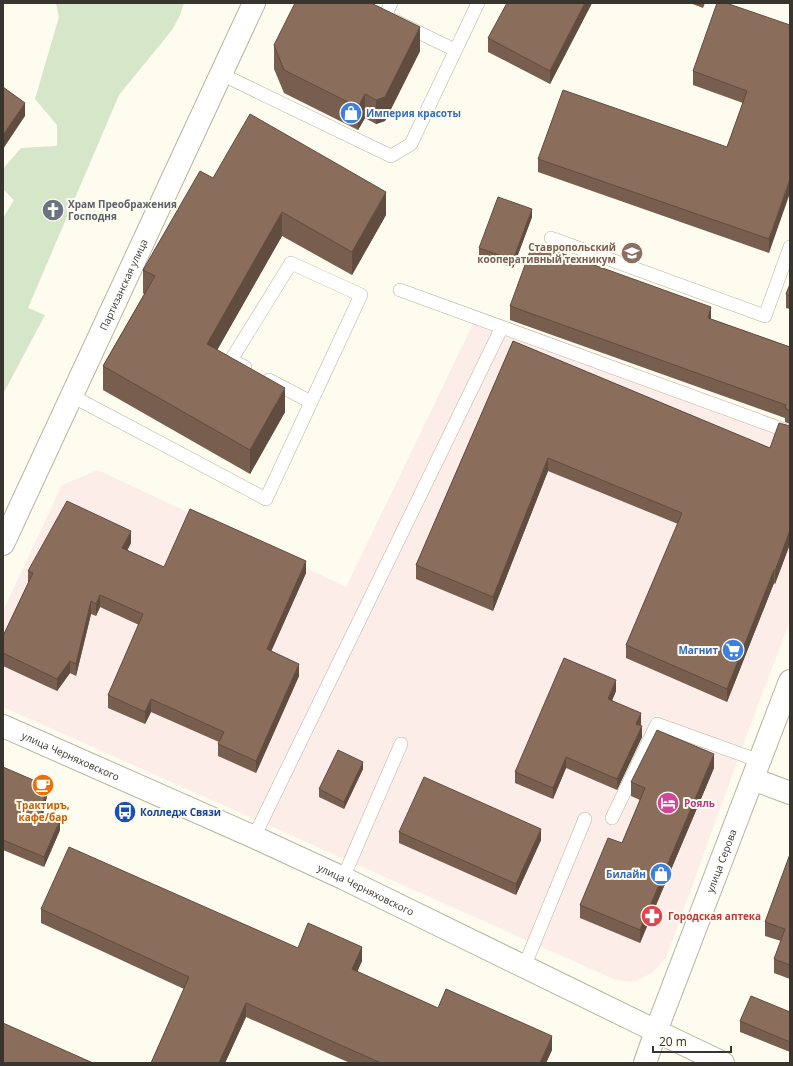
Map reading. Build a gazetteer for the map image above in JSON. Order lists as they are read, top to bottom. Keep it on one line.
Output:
{"streets":{"main road":["Партизанская улица","улица Черняховского","улица Серова"]},"crossings":[["улица Черняховского","улица Серова"]],"places":{"shop":["Империя красоты","Билайн"],"church":["Храм Преображения Господня"],"school or university":["Ставропольский кооперативный техникум"],"supermarket":["Магнит"],"cafe":["Трактиръ, кафе/бар"],"hotel":["Рояль"],"bus stop":["Колледж Связи"],"pharmacy":["Городская аптека"]},"scale_bar":"20 m"}
